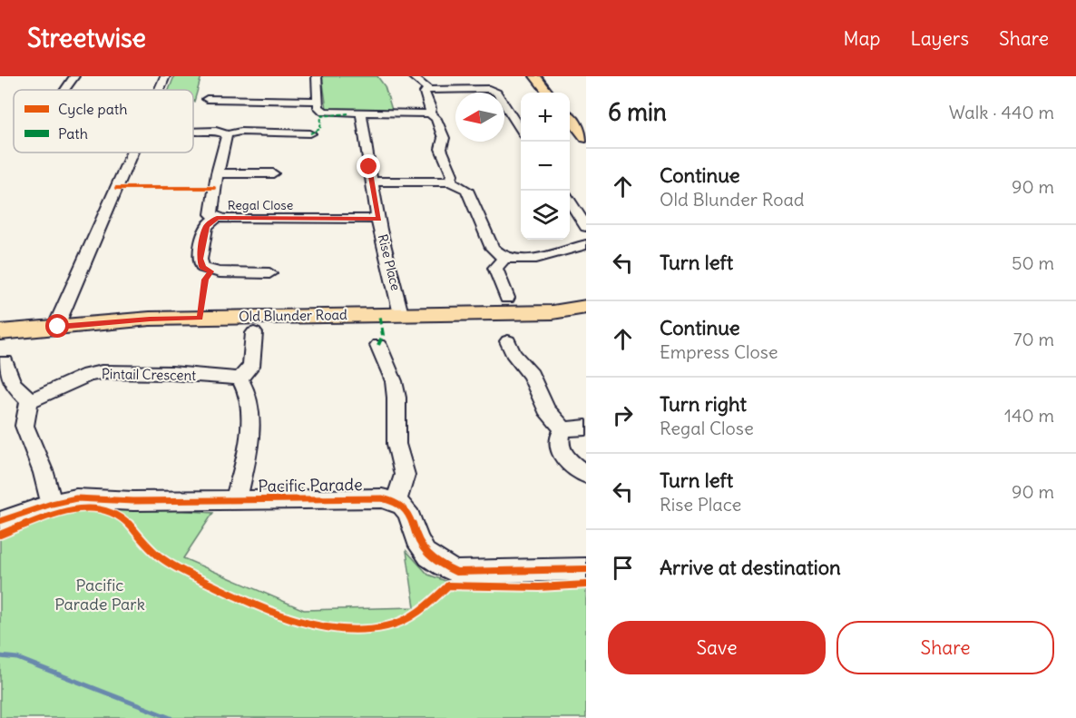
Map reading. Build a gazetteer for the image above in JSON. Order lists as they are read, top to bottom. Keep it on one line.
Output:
{"streets":{"main road":["Old Blunder Road"],"street":["Regal Close","Rise Place","Pintail Crescent","Pacific Parade"]},"crossings":[["Regal Close","Rise Place"],["Rise Place","Old Blunder Road"]],"parks":["Pacific Parade Park"],"legend":["Cycle path","Path"],"north":"left","page":{"header":"Streetwise","nav":["Map","Layers","Share"],"heading":["6 min","Walk · 440 m"],"map_buttons":["+","−"],"list":[["Continue","Old Blunder Road","90 m"],["Turn left","50 m"],["Continue","Empress Close","70 m"],["Turn right","Regal Close","140 m"],["Turn left","Rise Place","90 m"],"Arrive at destination"],"buttons":["Save","Share"]}}
